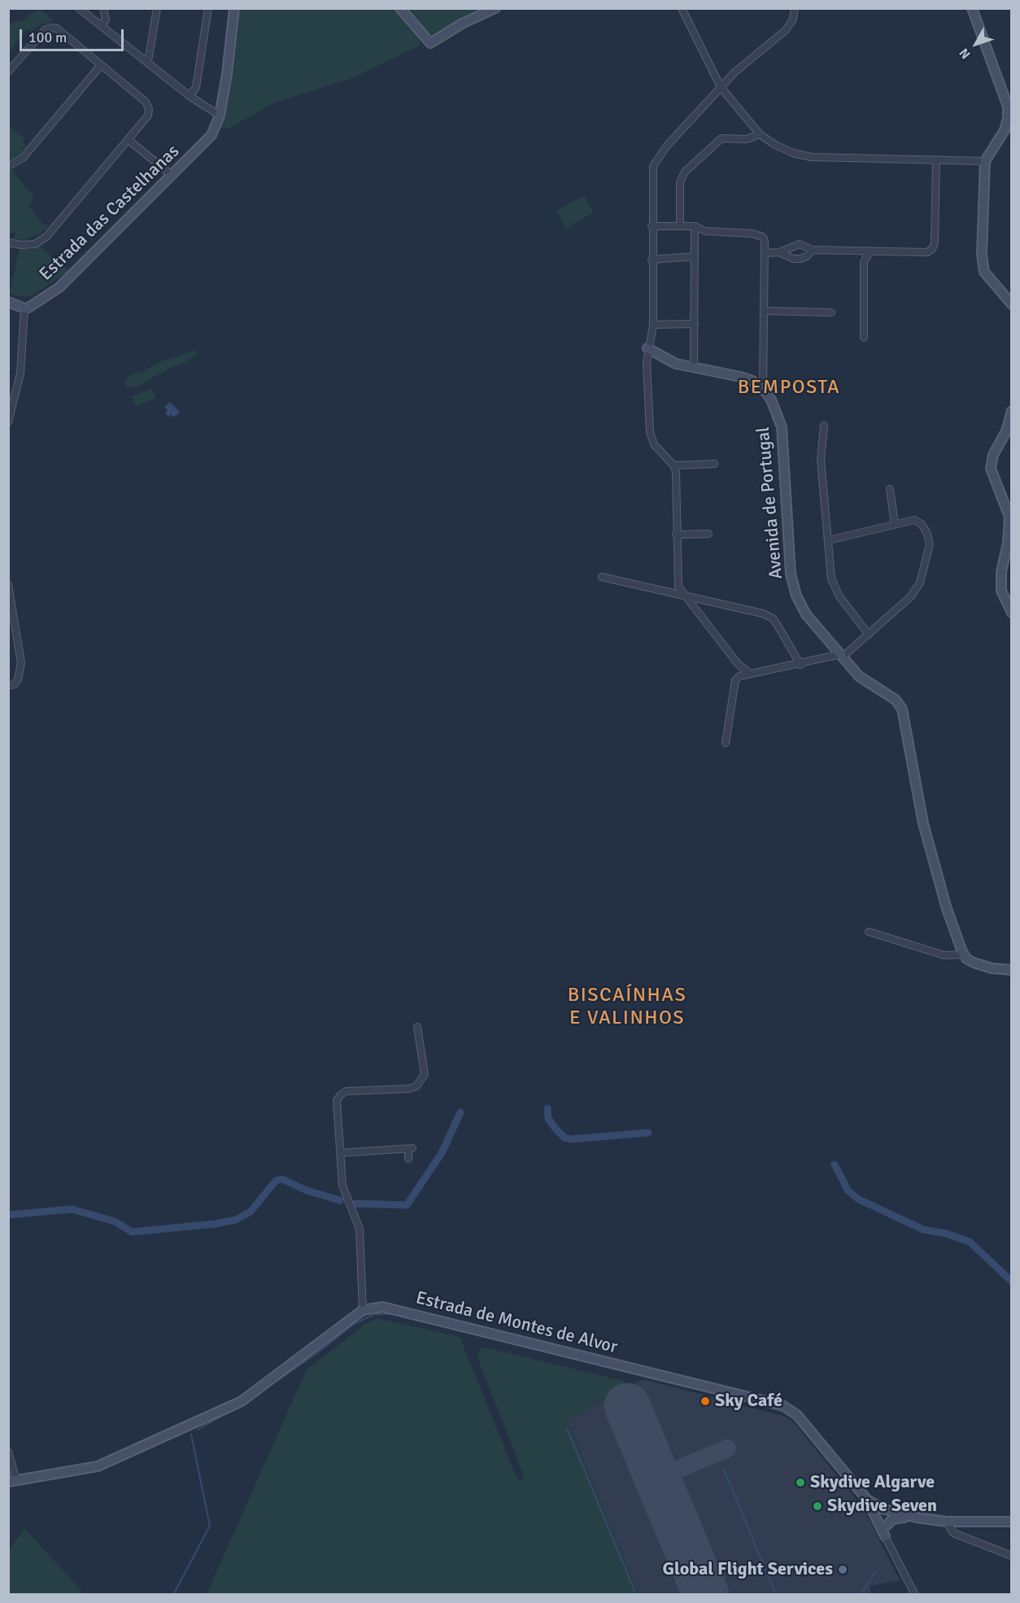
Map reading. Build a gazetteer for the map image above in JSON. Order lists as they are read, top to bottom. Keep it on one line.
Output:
{"streets":{"street":["Estrada das Castelhanas","Avenida de Portugal","Estrada de Montes de Alvor"]},"districts":["BEMPOSTA","BISCAÍNHAS E VALINHOS"],"places":["Sky Café","Skydive Algarve","Skydive Seven","Global Flight Services"],"scale_bar":"100 m","north":"bottom left"}
